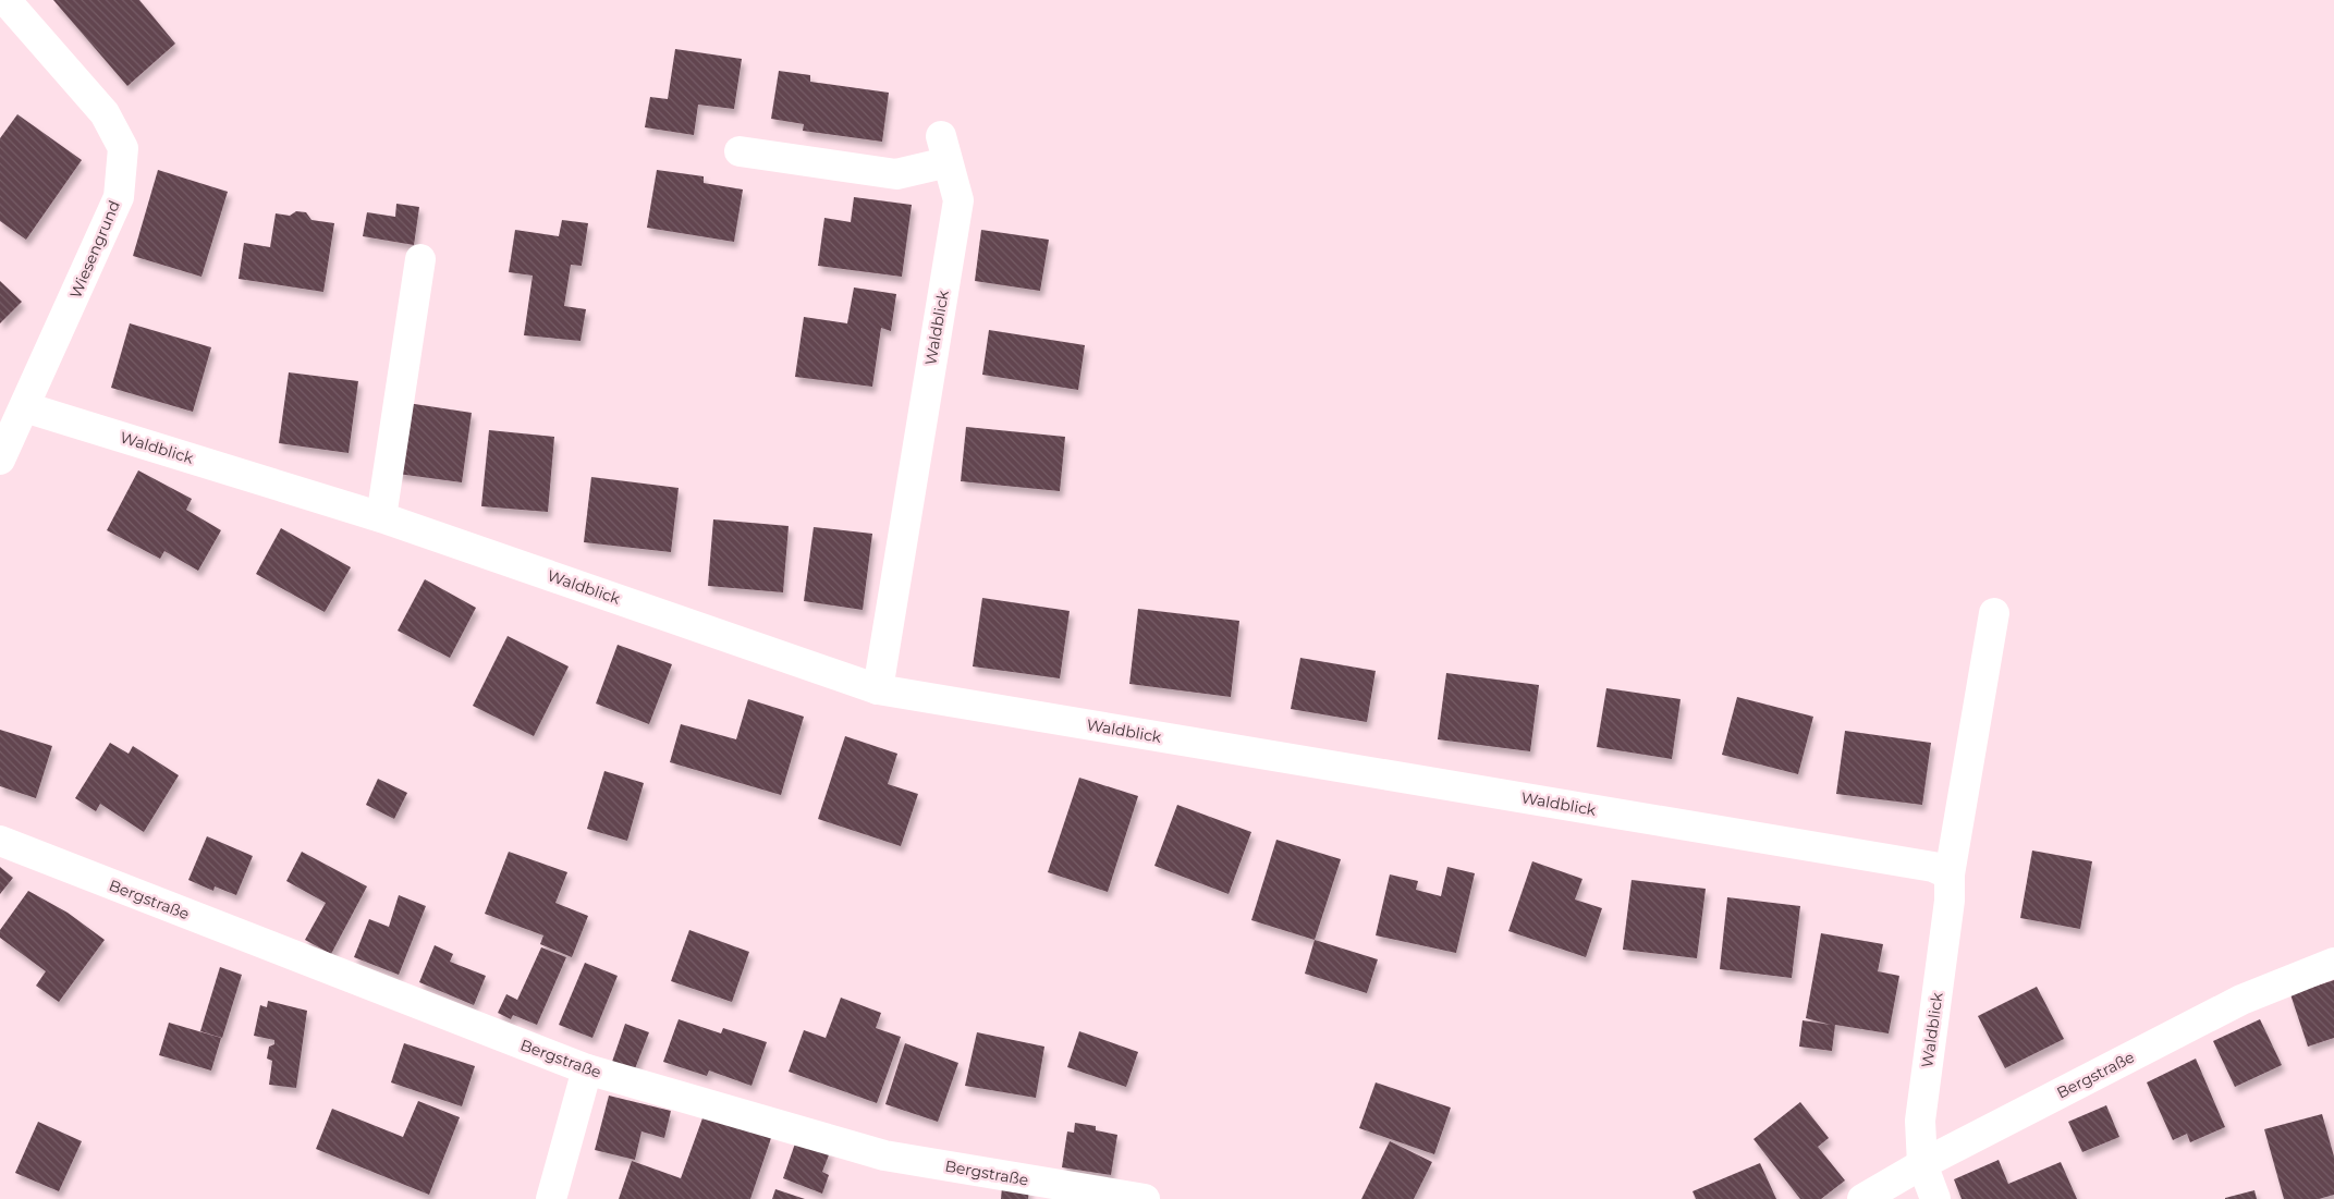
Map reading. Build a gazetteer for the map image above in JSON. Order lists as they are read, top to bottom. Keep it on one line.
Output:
{"streets":{"street":["Wiesengrund","Waldblick","Bergstraße"]},"crossings":[["Wiesengrund","Waldblick"],["Waldblick","Bergstraße"]]}
